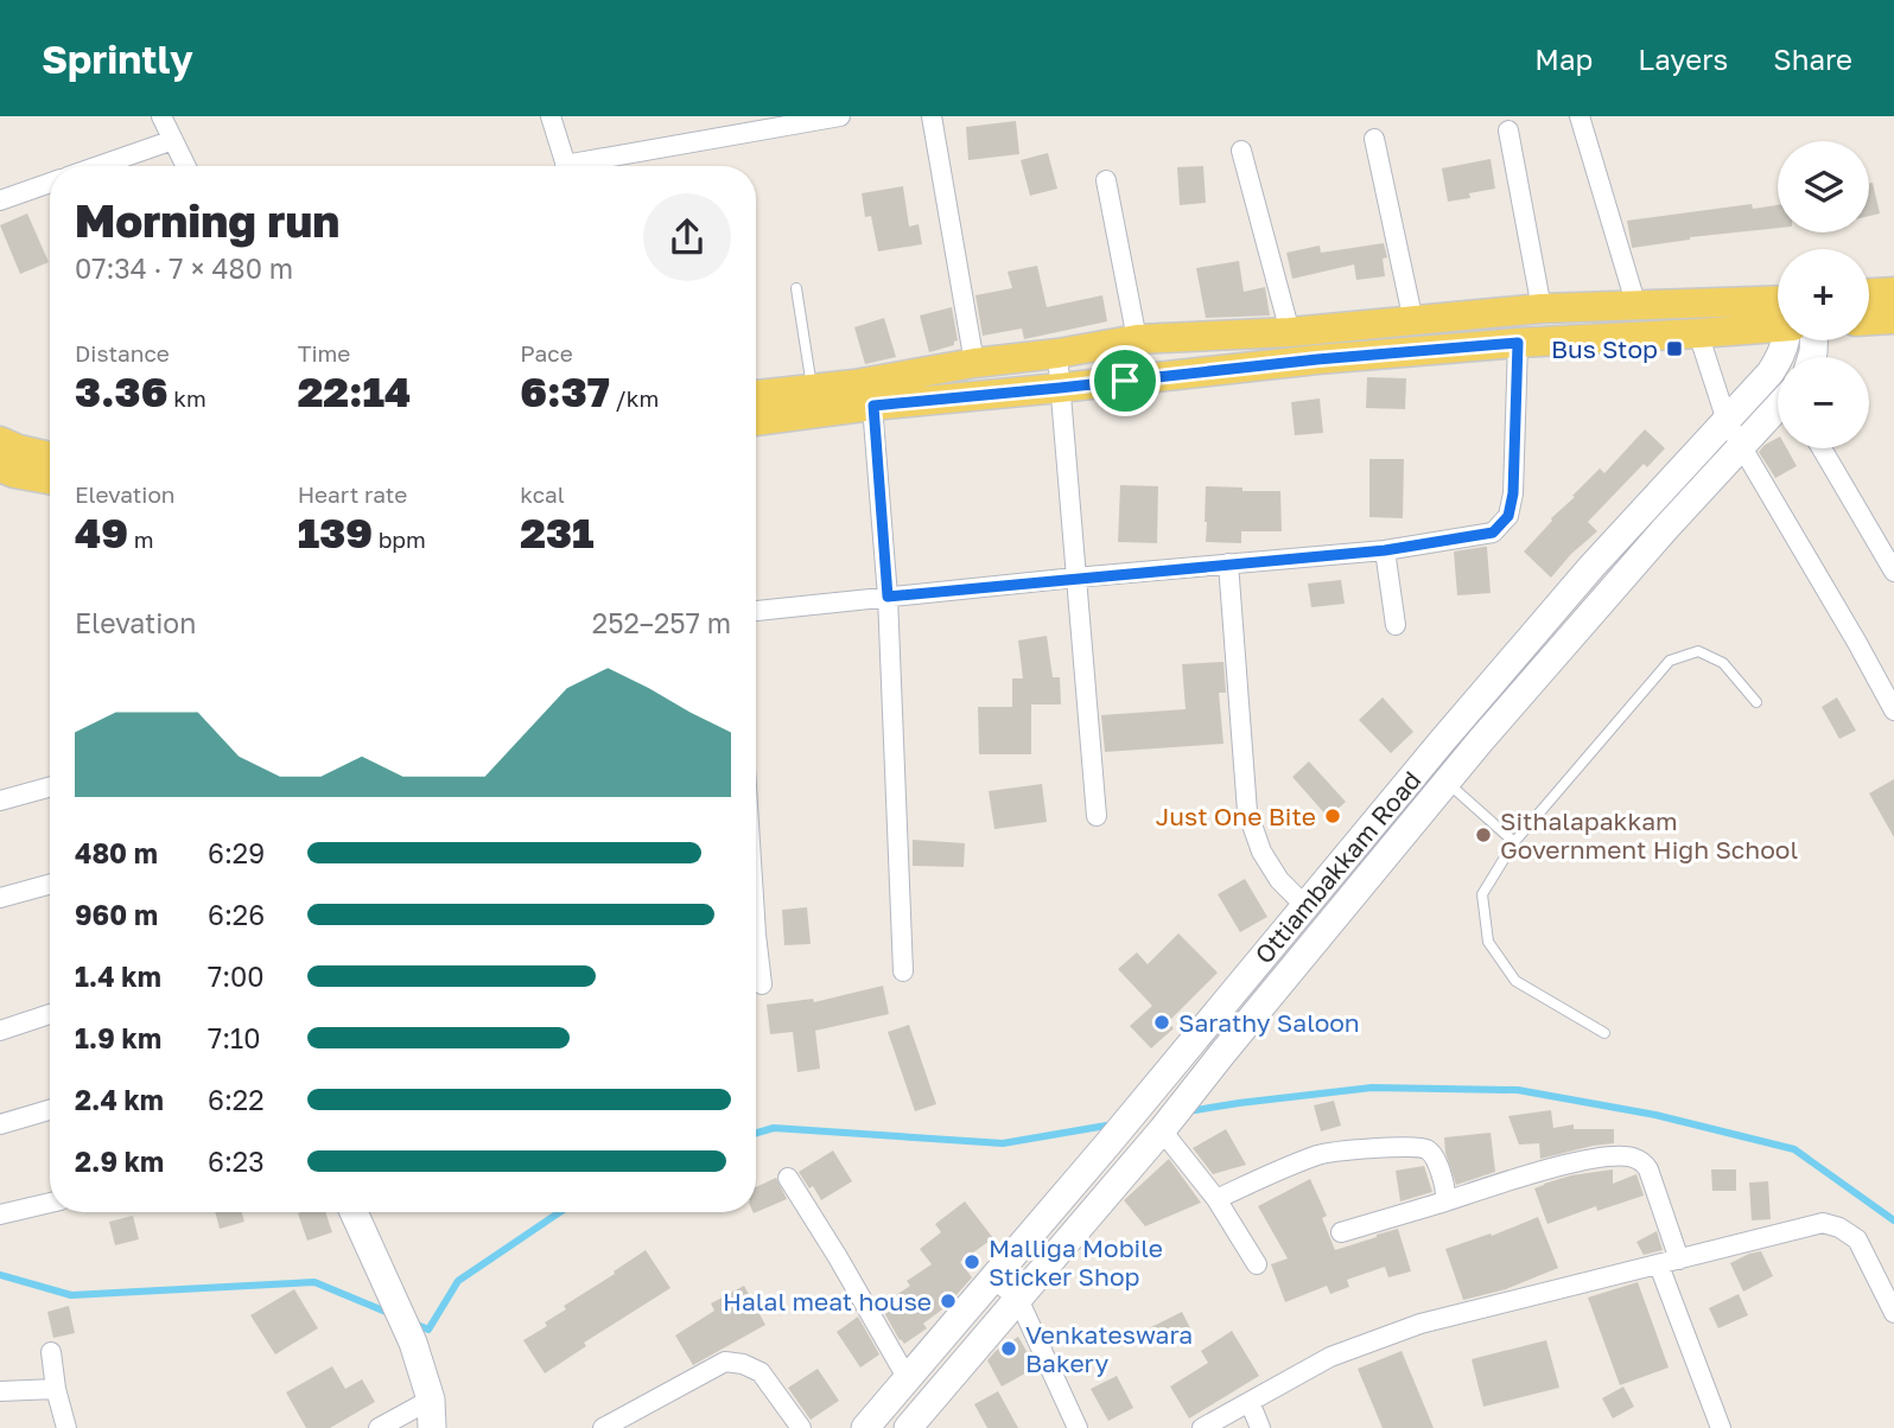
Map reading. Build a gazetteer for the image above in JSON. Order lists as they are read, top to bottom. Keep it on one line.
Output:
{"streets":{"street":["Ottiambakkam Road"]},"places":{"transit":["Bus Stop"],"other":["Just One Bite","Sithalapakkam Government High School","Sarathy Saloon","Malliga Mobile Sticker Shop","Halal meat house","Venkateswara Bakery"]},"page":{"header":"Sprintly","nav":["Map","Layers","Share"],"map_buttons":["+","−"],"heading":["Morning run","07:34 · 7 × 480 m"],"stats":[["Distance","3.36 km"],["Time","22:14"],["Pace","6:37 /km"],["Elevation","49 m"],["Heart rate","139 bpm"],["kcal","231"]],"chart":["Elevation","252–257 m"],"list":[{"name":"480 m","note":"6:29"},{"name":"960 m","note":"6:26"},{"name":"1.4 km","note":"7:00"},{"name":"1.9 km","note":"7:10"},{"name":"2.4 km","note":"6:22"},{"name":"2.9 km","note":"6:23"}]}}
